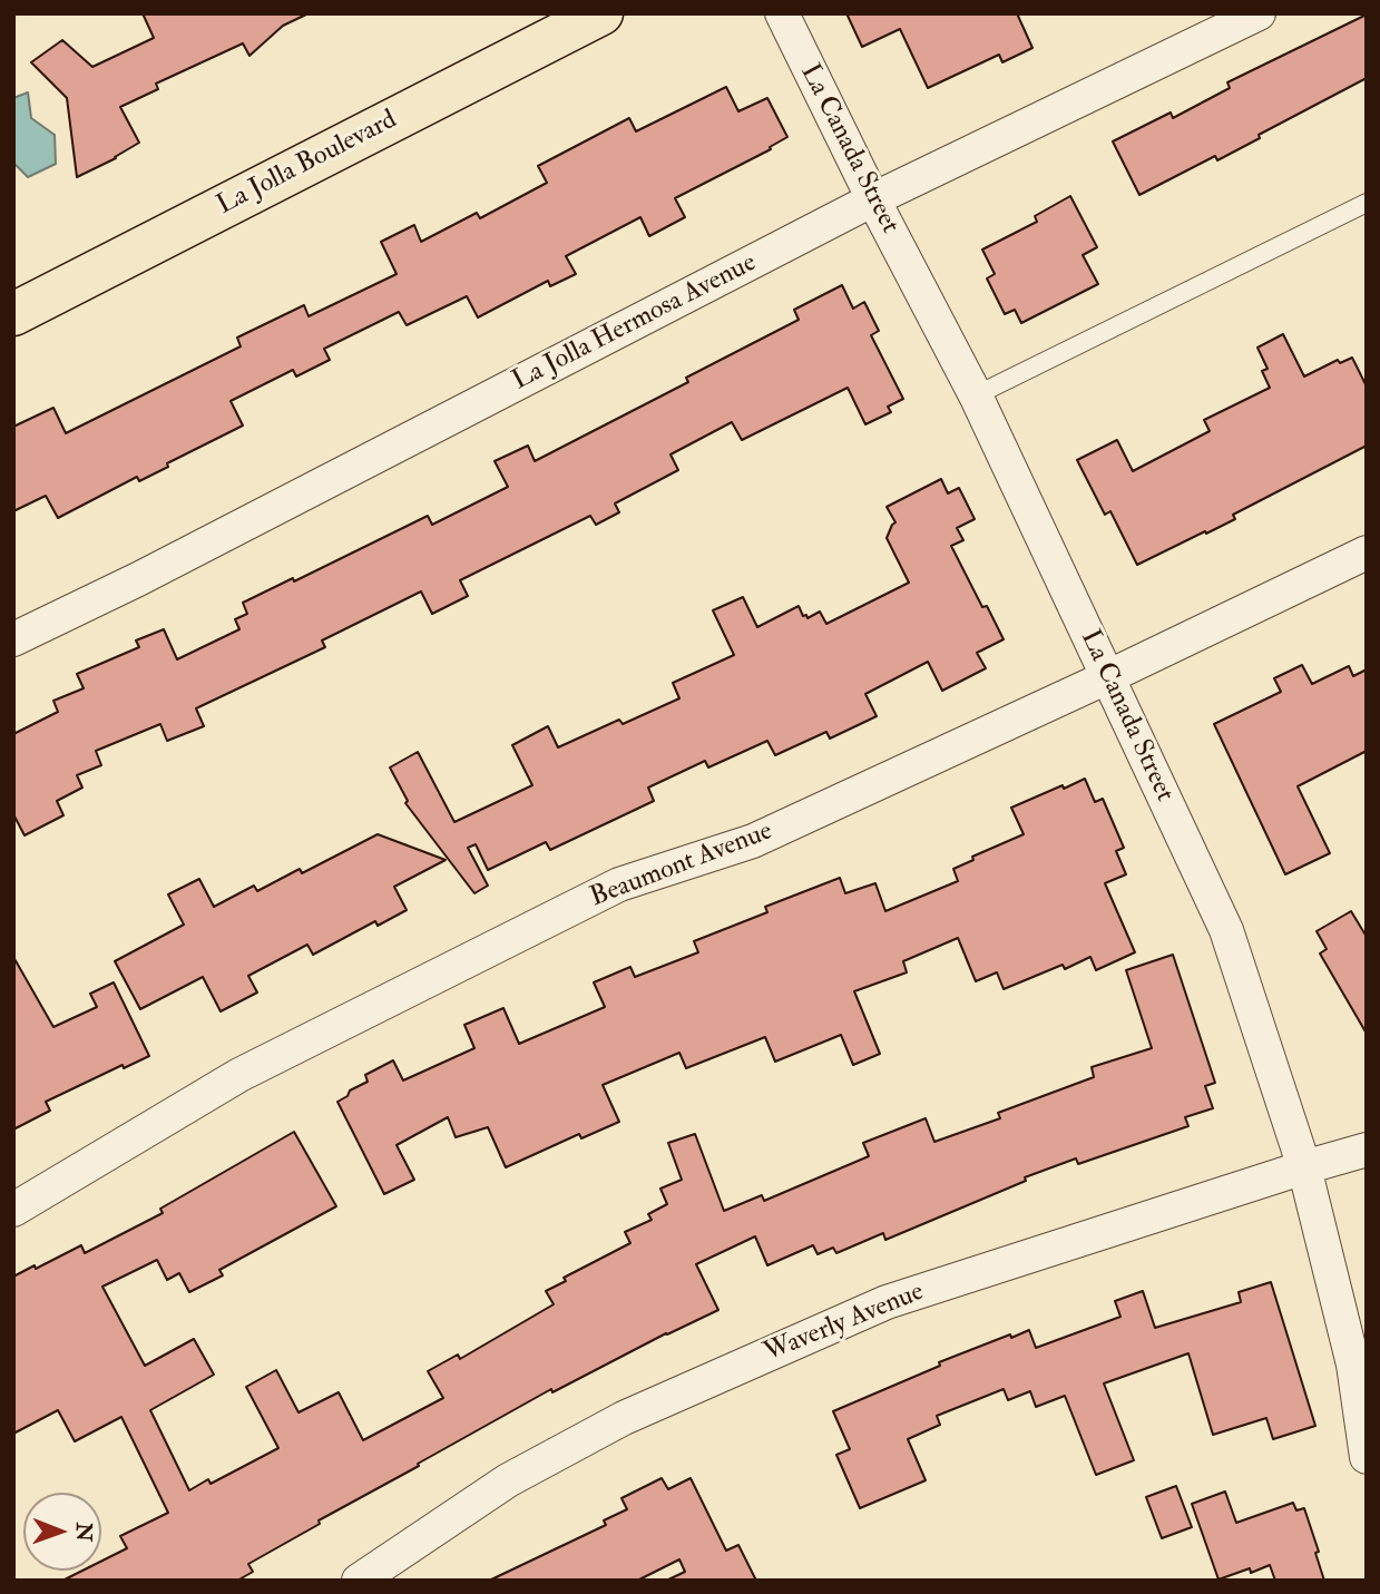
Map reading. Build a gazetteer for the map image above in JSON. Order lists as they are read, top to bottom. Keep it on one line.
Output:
{"streets":{"main road":["La Jolla Boulevard"],"street":["La Canada Street","La Jolla Hermosa Avenue","Beaumont Avenue","Waverly Avenue"]},"crossings":[["La Canada Street","La Jolla Hermosa Avenue"],["La Canada Street","Beaumont Avenue"],["La Canada Street","Waverly Avenue"]],"north":"right"}
